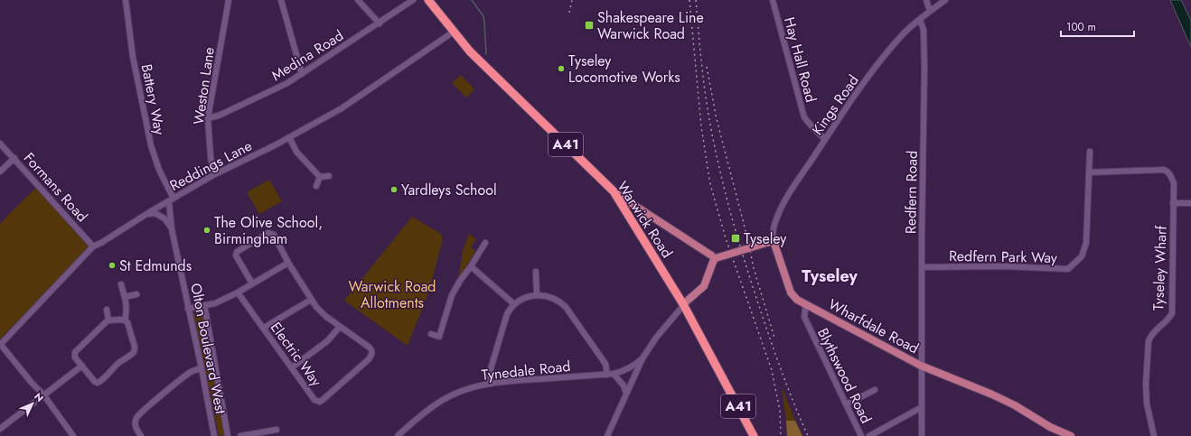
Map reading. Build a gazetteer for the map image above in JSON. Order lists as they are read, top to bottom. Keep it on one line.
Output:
{"streets":{"highway":["A41","Warwick Road"],"main road":["Wharfdale Road"],"street":["Medina Road","Hay Hall Road","Weston Lane","Battery Way","Kings Road","Reddings Lane","Formans Road","Redfern Road","Redfern Park Way","Tyseley Wharf","Olton Boulevard West","Electric Way","Tynedale Road","Blythswood Road"]},"crossings":[["Medina Road","Weston Lane"],["Hay Hall Road","Kings Road"],["Weston Lane","Reddings Lane"],["Battery Way","Reddings Lane"],["Battery Way","Olton Boulevard West"],["Kings Road","Redfern Road"],["Kings Road","Wharfdale Road"],["Reddings Lane","Formans Road"],["Reddings Lane","Warwick Road"],["Reddings Lane","Olton Boulevard West"],["Redfern Road","Redfern Park Way"],["Redfern Road","Wharfdale Road"],["Redfern Road","Blythswood Road"],["Redfern Park Way","Tyseley Wharf"],["Wharfdale Road","Blythswood Road"]],"districts":["Tyseley"],"parks":["Warwick Road Allotments"],"places":{"transit":["Shakespeare Line Warwick Road","Tyseley"],"other":["Tyseley Locomotive Works","Yardleys School","The Olive School, Birmingham","St Edmunds"]},"scale_bar":"100 m","north":"top right"}
